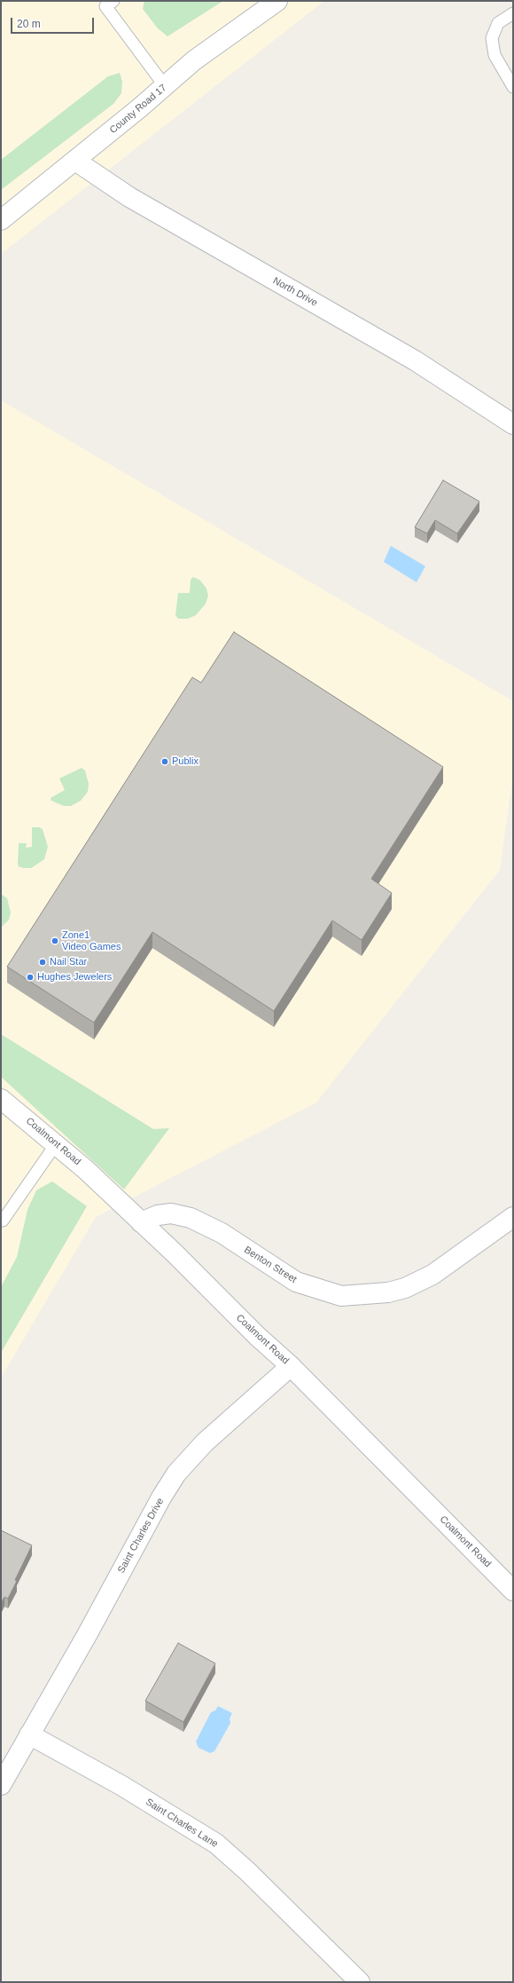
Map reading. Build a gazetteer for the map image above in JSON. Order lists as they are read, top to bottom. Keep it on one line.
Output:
{"streets":{"street":["County Road 17","North Drive","Coalmont Road","Benton Street","Saint Charles Drive","Saint Charles Lane"]},"crossings":[["County Road 17","North Drive"],["Coalmont Road","Benton Street"],["Coalmont Road","Saint Charles Drive"],["Saint Charles Drive","Saint Charles Lane"]],"places":["Publix","Zone1 Video Games","Nail Star","Hughes Jewelers"],"scale_bar":"20 m"}
